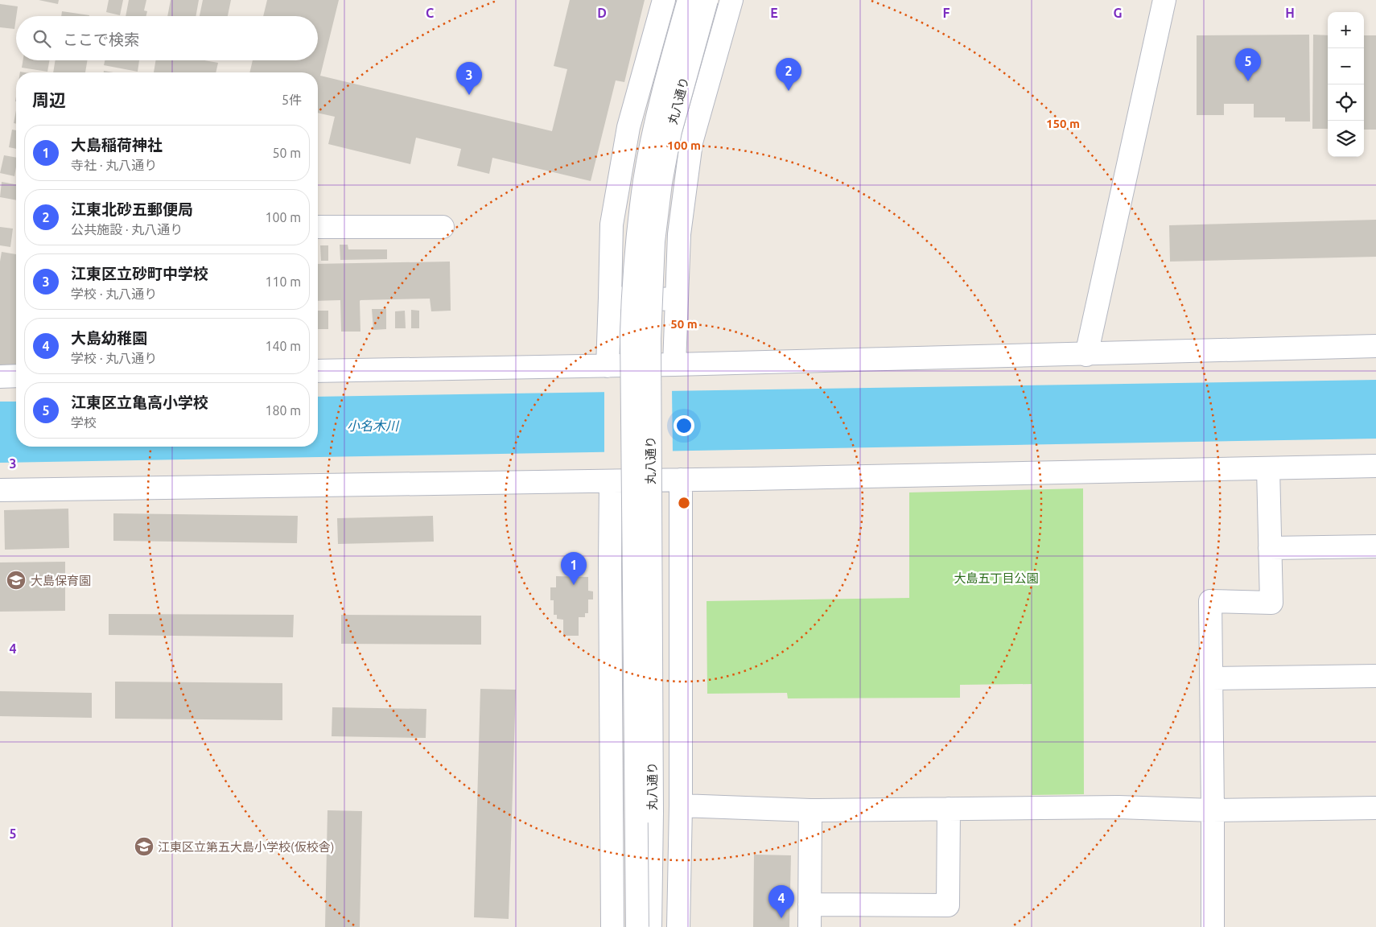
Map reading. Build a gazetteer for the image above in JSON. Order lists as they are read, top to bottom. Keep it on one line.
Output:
{"streets":{"street":["丸八通り"]},"water":["小名木川"],"parks":["大島五丁目公園"],"places":{"school or university":["大島保育園","江東区立第五大島小学校(仮校舎)"]},"page":{"map_buttons":["+","−"],"search":"ここで検索","pins":["5","2","3","1","4"],"heading":["周辺","5件"],"list":[{"mark":"1","name":"大島稲荷神社","note":"寺社 · 丸八通り","value":"50 m"},{"mark":"2","name":"江東北砂五郵便局","note":"公共施設 · 丸八通り","value":"100 m"},{"mark":"3","name":"江東区立砂町中学校","note":"学校 · 丸八通り","value":"110 m"},{"mark":"4","name":"大島幼稚園","note":"学校 · 丸八通り","value":"140 m"},{"mark":"5","name":"江東区立亀高小学校","note":"学校","value":"180 m"}]},"grid":{"columns":["C","D","E","F","G","H"],"rows":["3","4","5"]},"rings":["150 m","100 m","50 m"]}
